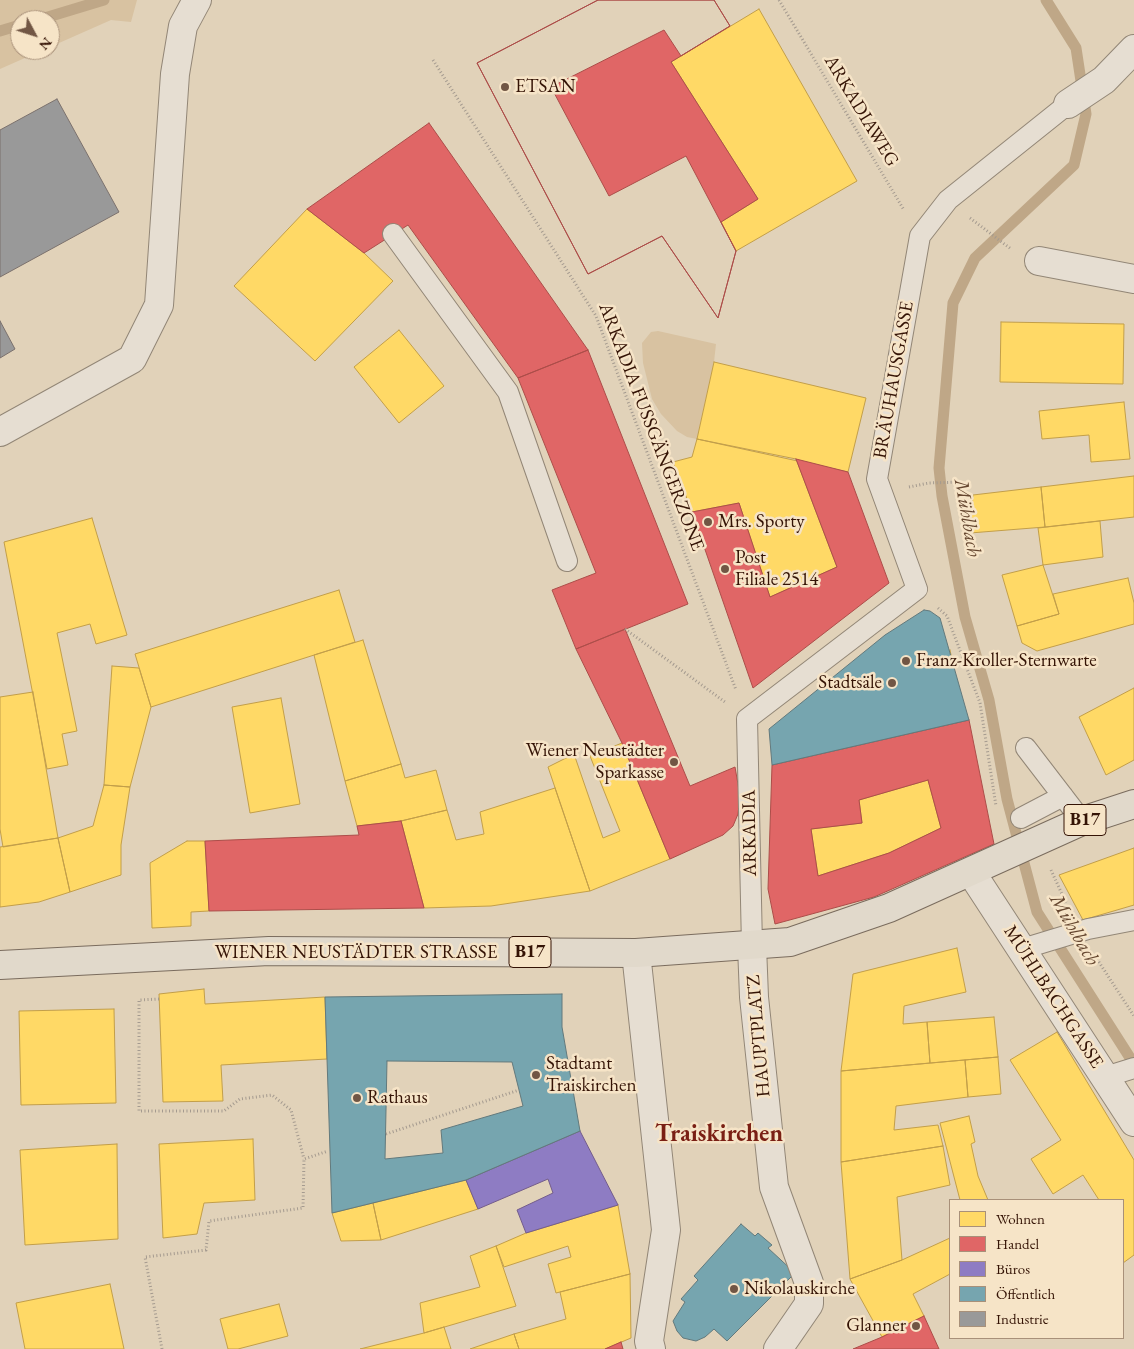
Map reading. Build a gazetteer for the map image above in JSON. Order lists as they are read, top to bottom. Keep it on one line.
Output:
{"streets":{"main road":["B17","WIENER NEUSTÄDTER STRASSE"],"street":["BRÄUHAUSGASSE","MÜHLBACHGASSE","HAUPTPLATZ"],"lane":["ARKADIA"],"path":["ARKADIAWEG","ARKADIA FUSSGÄNGERZONE"]},"crossings":[["ARKADIAWEG","BRÄUHAUSGASSE"],["ARKADIA FUSSGÄNGERZONE","ARKADIA"],["ARKADIA","WIENER NEUSTÄDTER STRASSE"],["ARKADIA","HAUPTPLATZ"],["WIENER NEUSTÄDTER STRASSE","MÜHLBACHGASSE"],["WIENER NEUSTÄDTER STRASSE","HAUPTPLATZ"]],"districts":["Traiskirchen"],"water":["Mühlbach"],"places":["ETSAN","Mrs. Sporty","Post Filiale 2514","Franz-Kroller-Sternwarte","Stadtsäle","Wiener Neustädter Sparkasse","Stadtamt Traiskirchen","Rathaus","Nikolauskirche","Glanner"],"legend":["Wohnen","Handel","Büros","Öffentlich","Industrie"],"north":"bottom right"}
